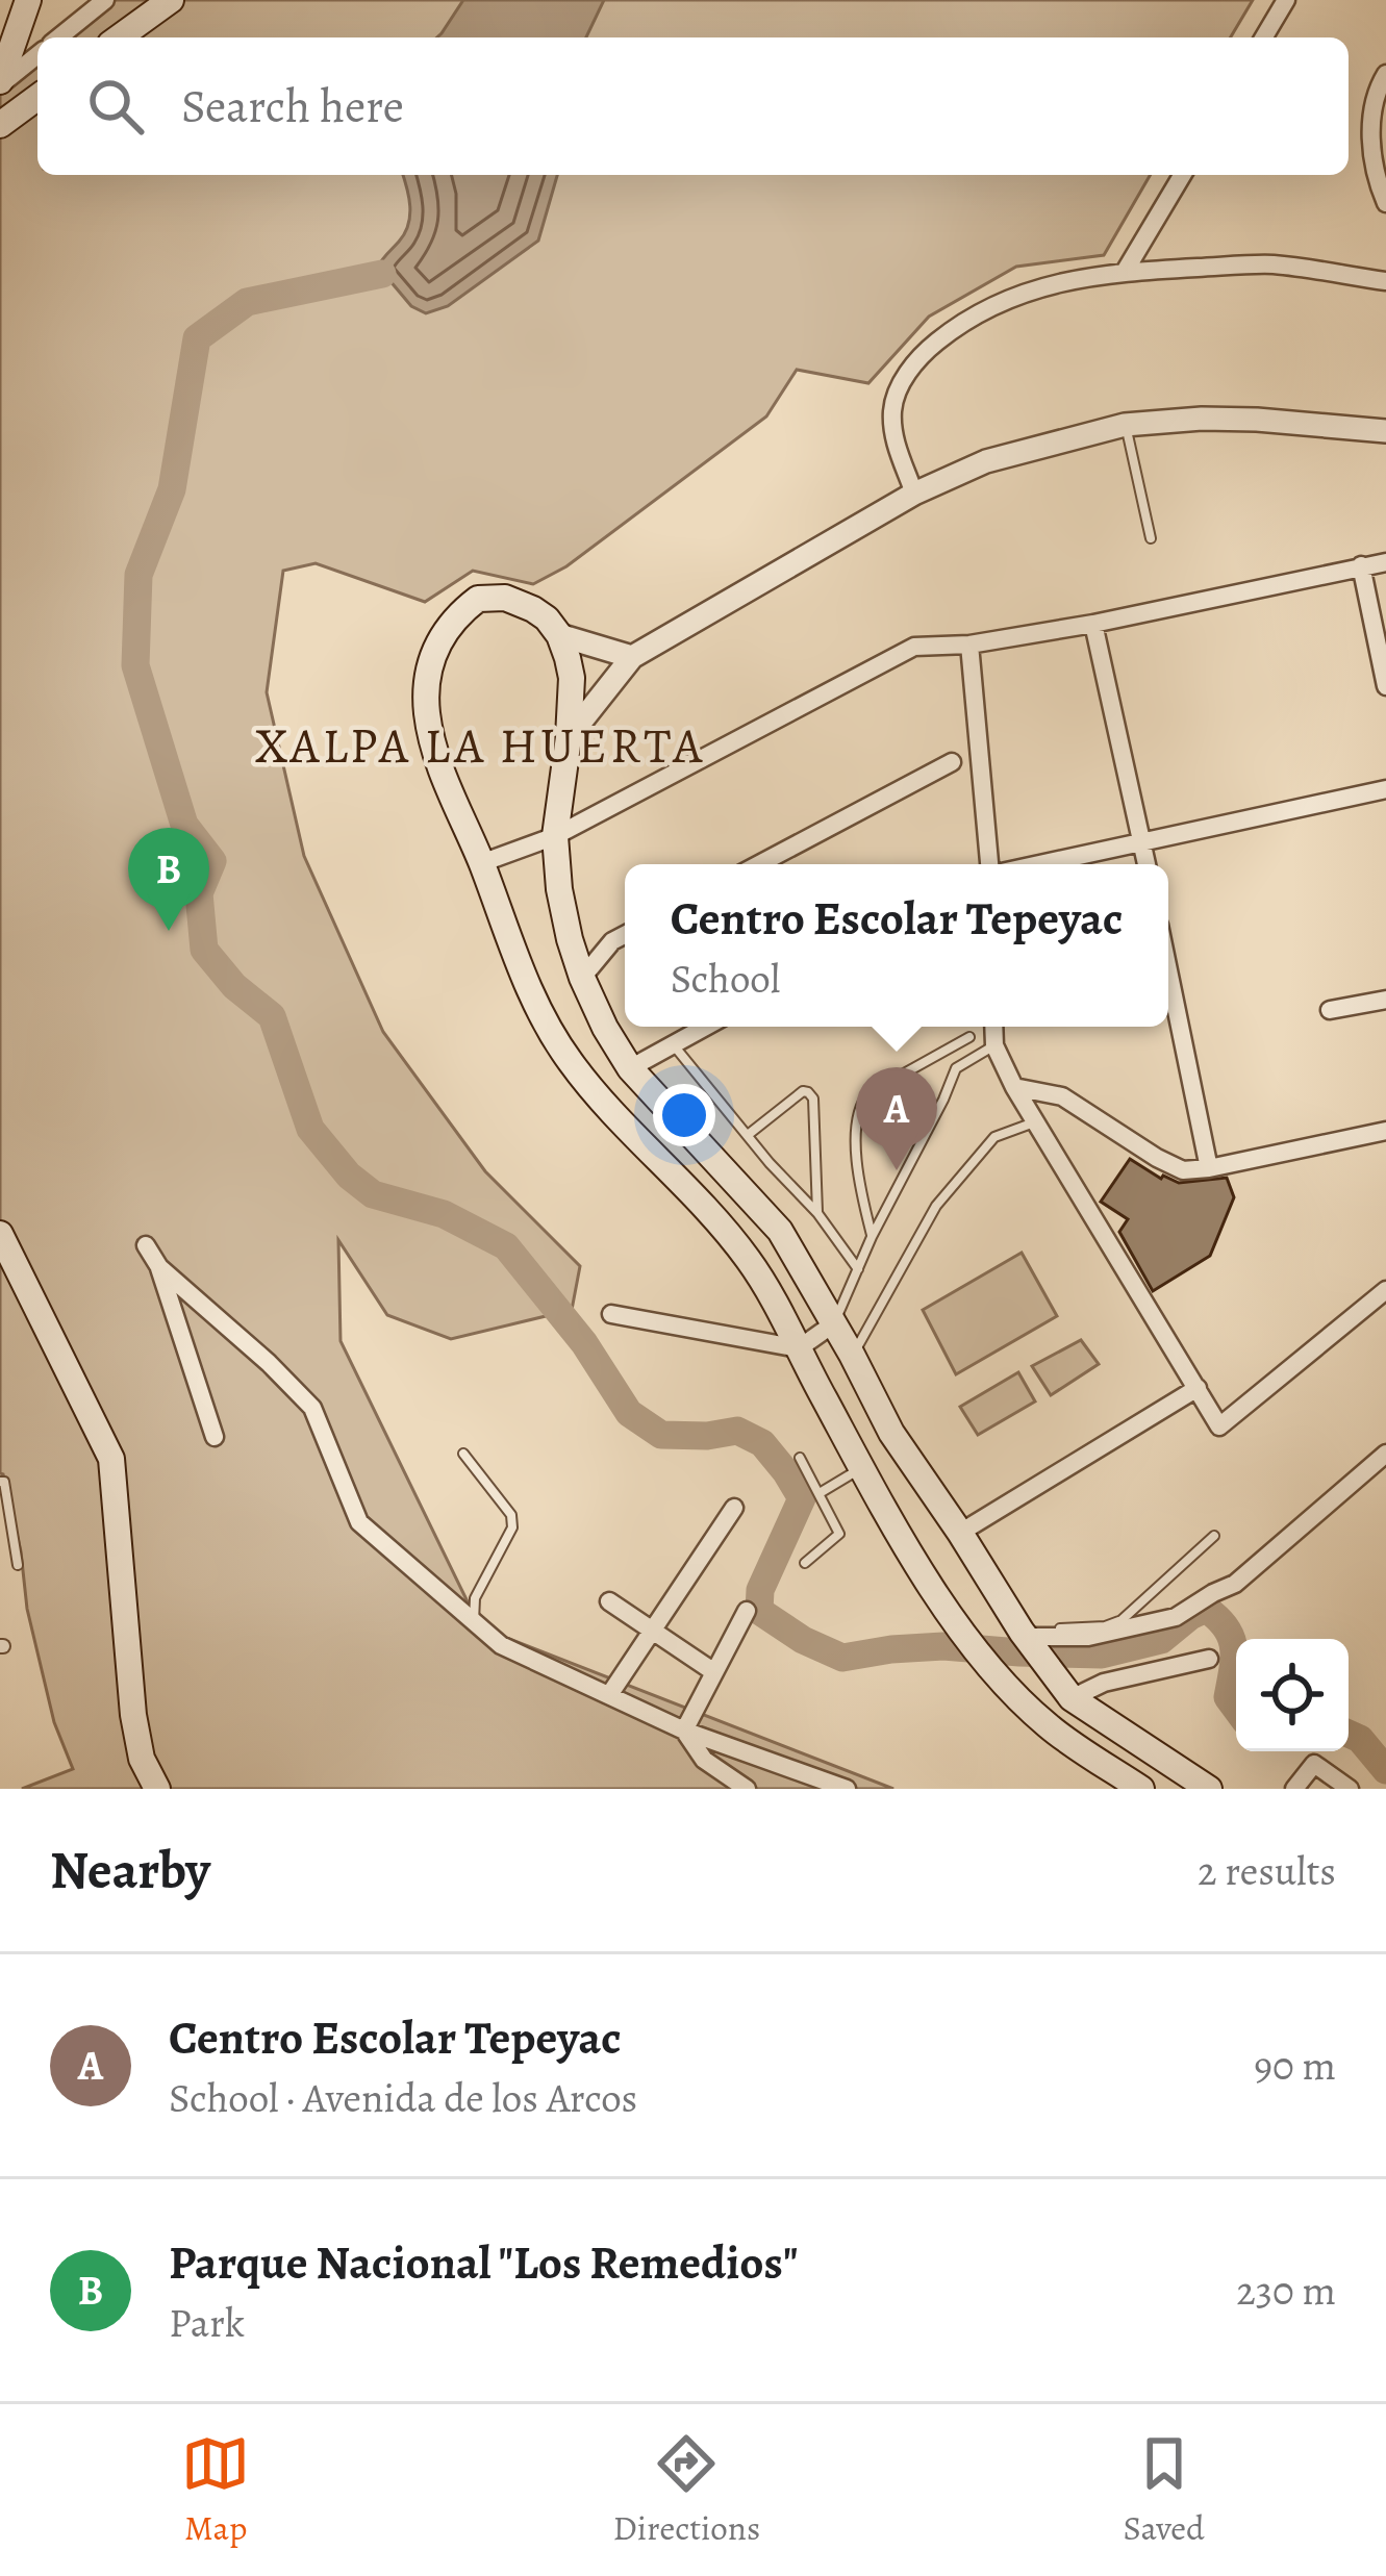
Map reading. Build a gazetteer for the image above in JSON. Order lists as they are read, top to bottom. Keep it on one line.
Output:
{"districts":["XALPA LA HUERTA"],"page":{"search":"Search here","pins":["B","A"],"popup":["Centro Escolar Tepeyac","School"],"heading":["Nearby","2 results"],"list":[{"mark":"A","name":"Centro Escolar Tepeyac","note":"School · Avenida de los Arcos","value":"90 m"},{"mark":"B","name":"Parque Nacional \"Los Remedios\"","note":"Park","value":"230 m"}],"nav":["Map","Directions","Saved"]}}
